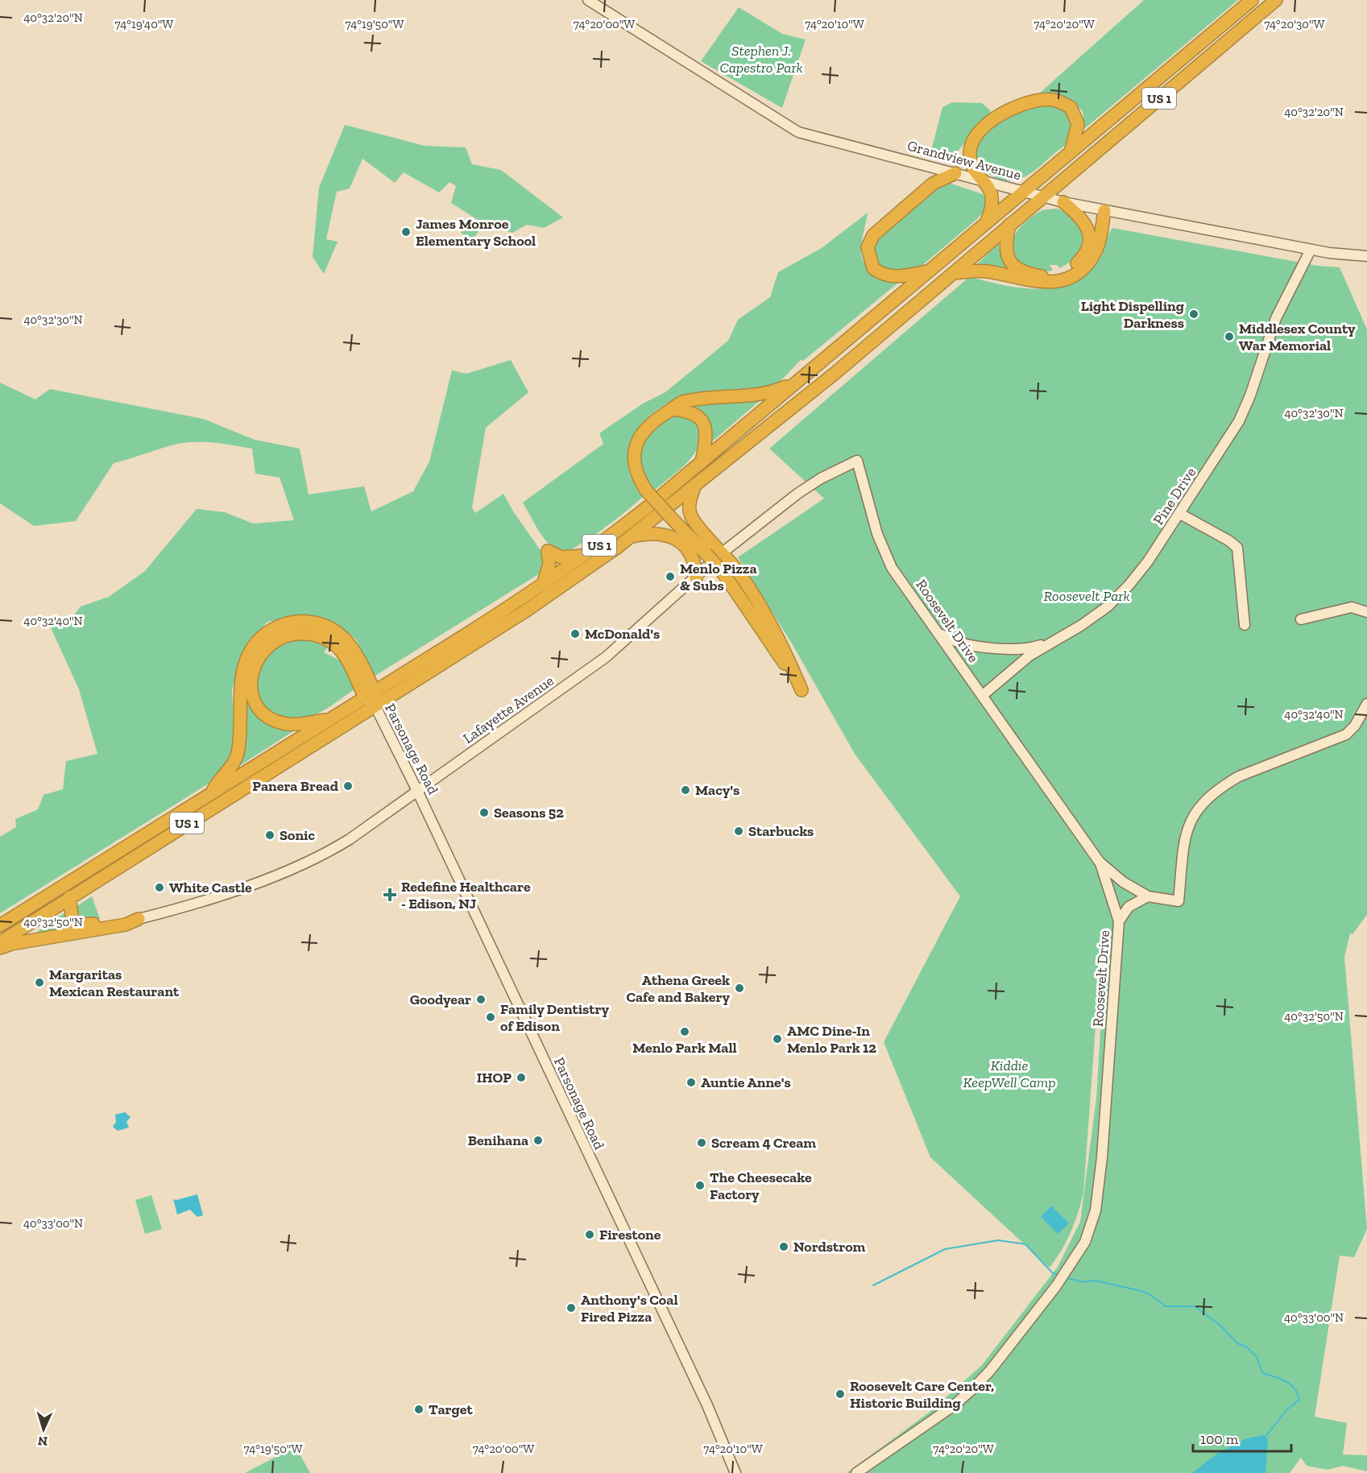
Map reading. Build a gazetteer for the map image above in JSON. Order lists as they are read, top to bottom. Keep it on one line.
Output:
{"streets":{"highway":["US 1"],"street":["Grandview Avenue","Pine Drive","Roosevelt Drive","Lafayette Avenue","Parsonage Road"]},"crossings":[["US 1","Grandview Avenue"],["US 1","Parsonage Road"],["Grandview Avenue","Pine Drive"],["Pine Drive","Roosevelt Drive"],["Roosevelt Drive","Lafayette Avenue"],["Lafayette Avenue","Parsonage Road"]],"parks":["Stephen J. Capestro Park","Roosevelt Park","Kiddie KeepWell Camp"],"places":{"other":["James Monroe Elementary School","Light Dispelling Darkness","Middlesex County War Memorial","Menlo Pizza & Subs","McDonald's","Panera Bread","Macy's","Seasons 52","Starbucks","Sonic","White Castle","Margaritas Mexican Restaurant","Athena Greek Cafe and Bakery","Goodyear","Family Dentistry of Edison","Menlo Park Mall","AMC Dine-In Menlo Park 12","IHOP","Auntie Anne's","Benihana","Scream 4 Cream","The Cheesecake Factory","Firestone","Nordstrom","Anthony's Coal Fired Pizza","Roosevelt Care Center, Historic Building","Target"],"health":["Redefine Healthcare - Edison, NJ"]},"scale_bar":"100 m","north":"bottom","coordinates":["40°32'20\"N","74°19'40\"W","74°19'50\"W","74°20'00\"W","74°20'10\"W","74°20'20\"W","74°20'30\"W","40°32'30\"N","40°32'40\"N","40°32'50\"N","40°33'00\"N"]}
